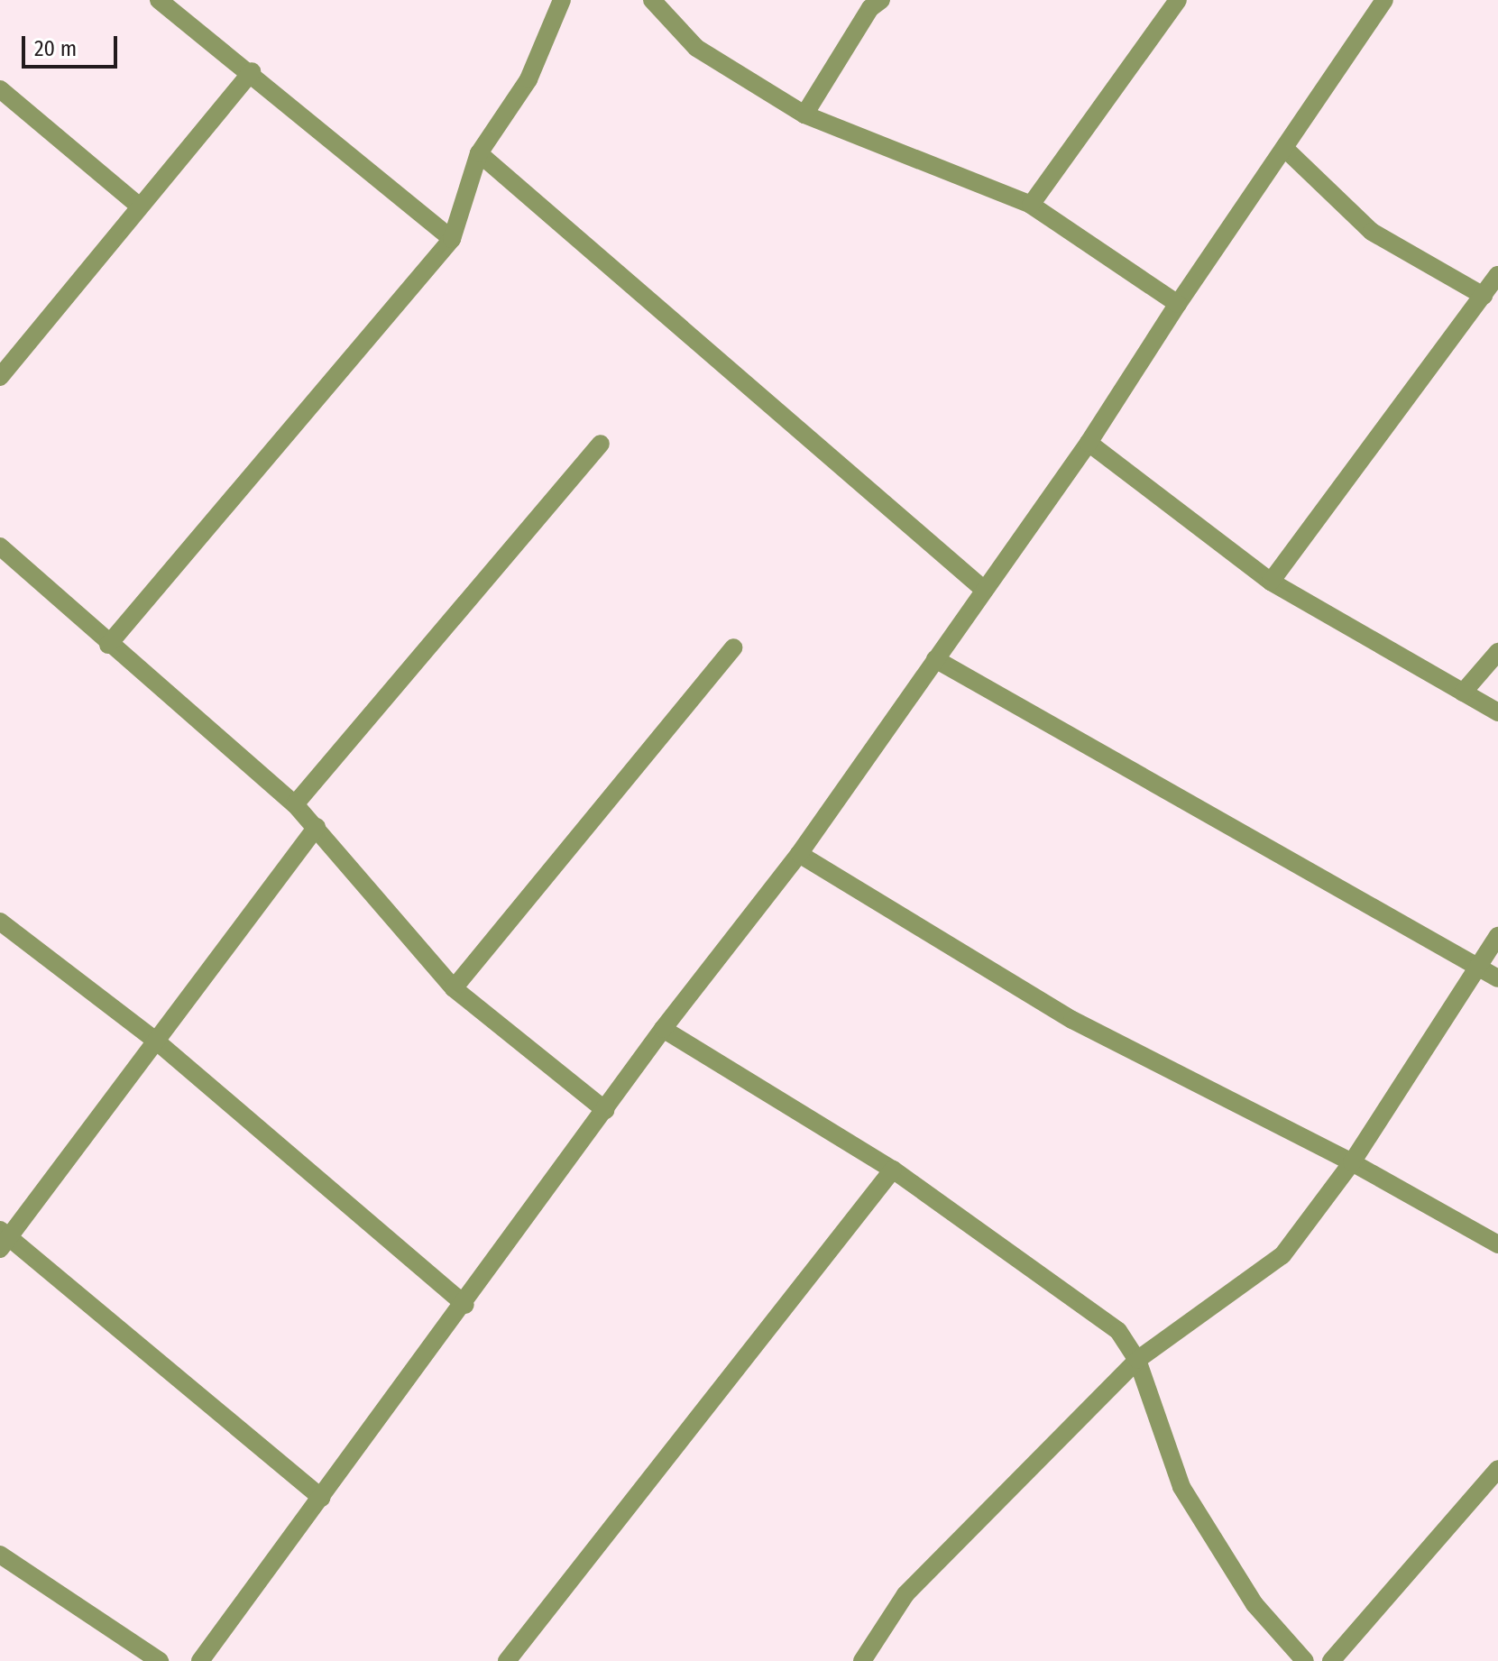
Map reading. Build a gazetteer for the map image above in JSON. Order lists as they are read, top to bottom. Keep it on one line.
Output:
{"scale_bar":"20 m"}
